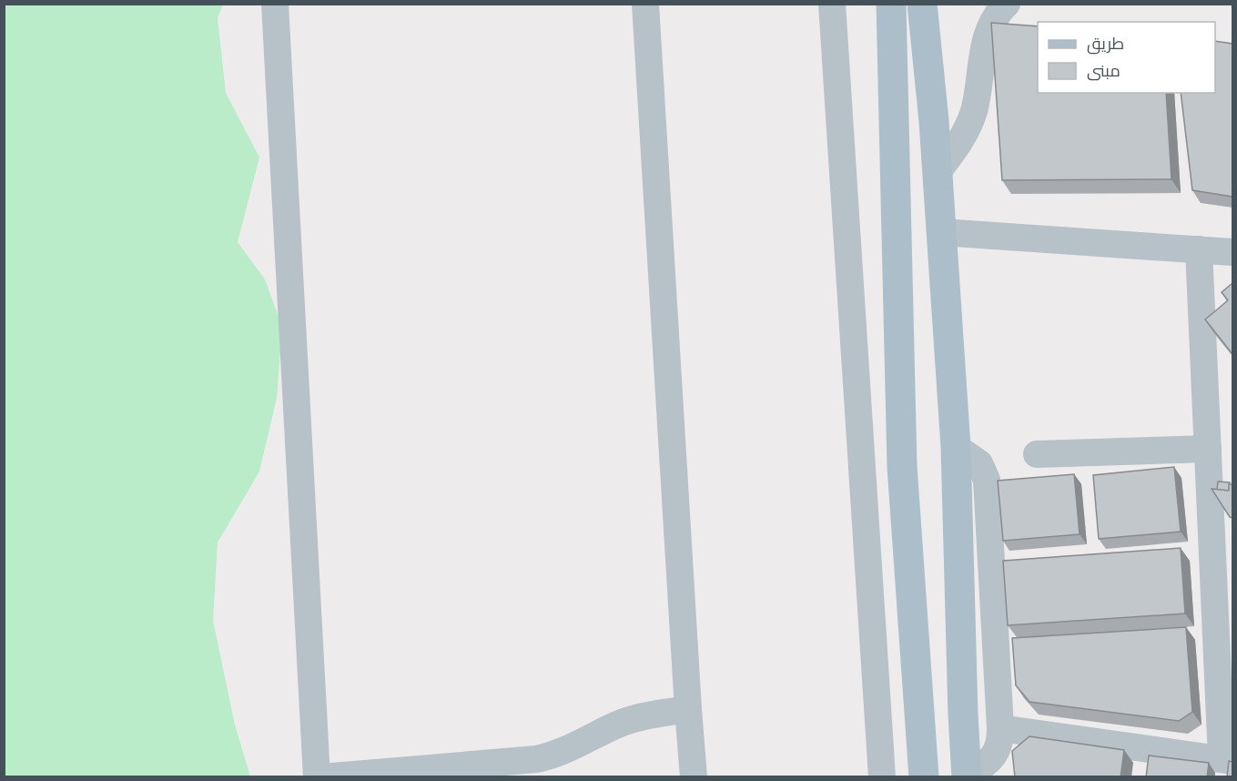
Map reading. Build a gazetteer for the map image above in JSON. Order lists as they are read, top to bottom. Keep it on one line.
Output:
{"legend":["طريق","مبنى"]}
